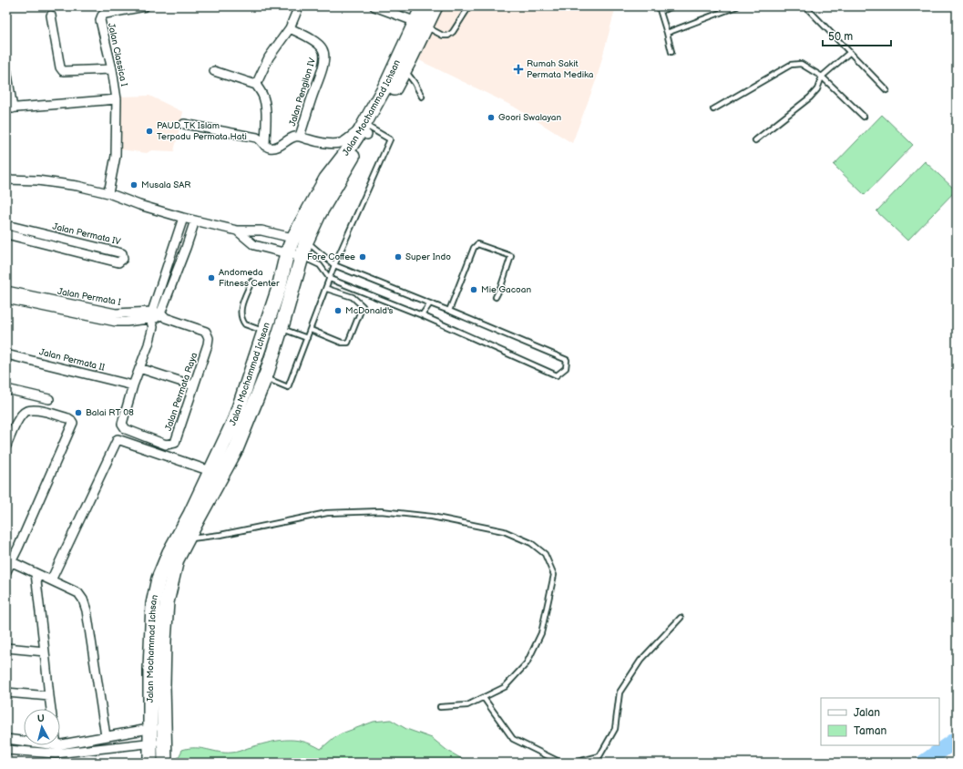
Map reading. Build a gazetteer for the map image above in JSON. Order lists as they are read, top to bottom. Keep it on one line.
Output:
{"streets":{"main road":["Jalan Mochammad Ichsan"],"street":["Jalan Classica I","Jalan Pengilon IV","Jalan Permata IV","Jalan Permata I","Jalan Permata II","Jalan Permata Raya"]},"crossings":[["Jalan Permata I","Jalan Permata Raya"],["Jalan Permata II","Jalan Permata Raya"]],"places":{"health":["Rumah Sakit Permata Medika"],"other":["Goori Swalayan","PAUD, TK Islam Terpadu Permata Hati","Musala SAR","Fore Coffee","Super Indo","Andomeda Fitness Center","Mie Gacoan","McDonald's","Balai RT 08"]},"legend":["Jalan","Taman"],"scale_bar":"50 m","north":"top"}
